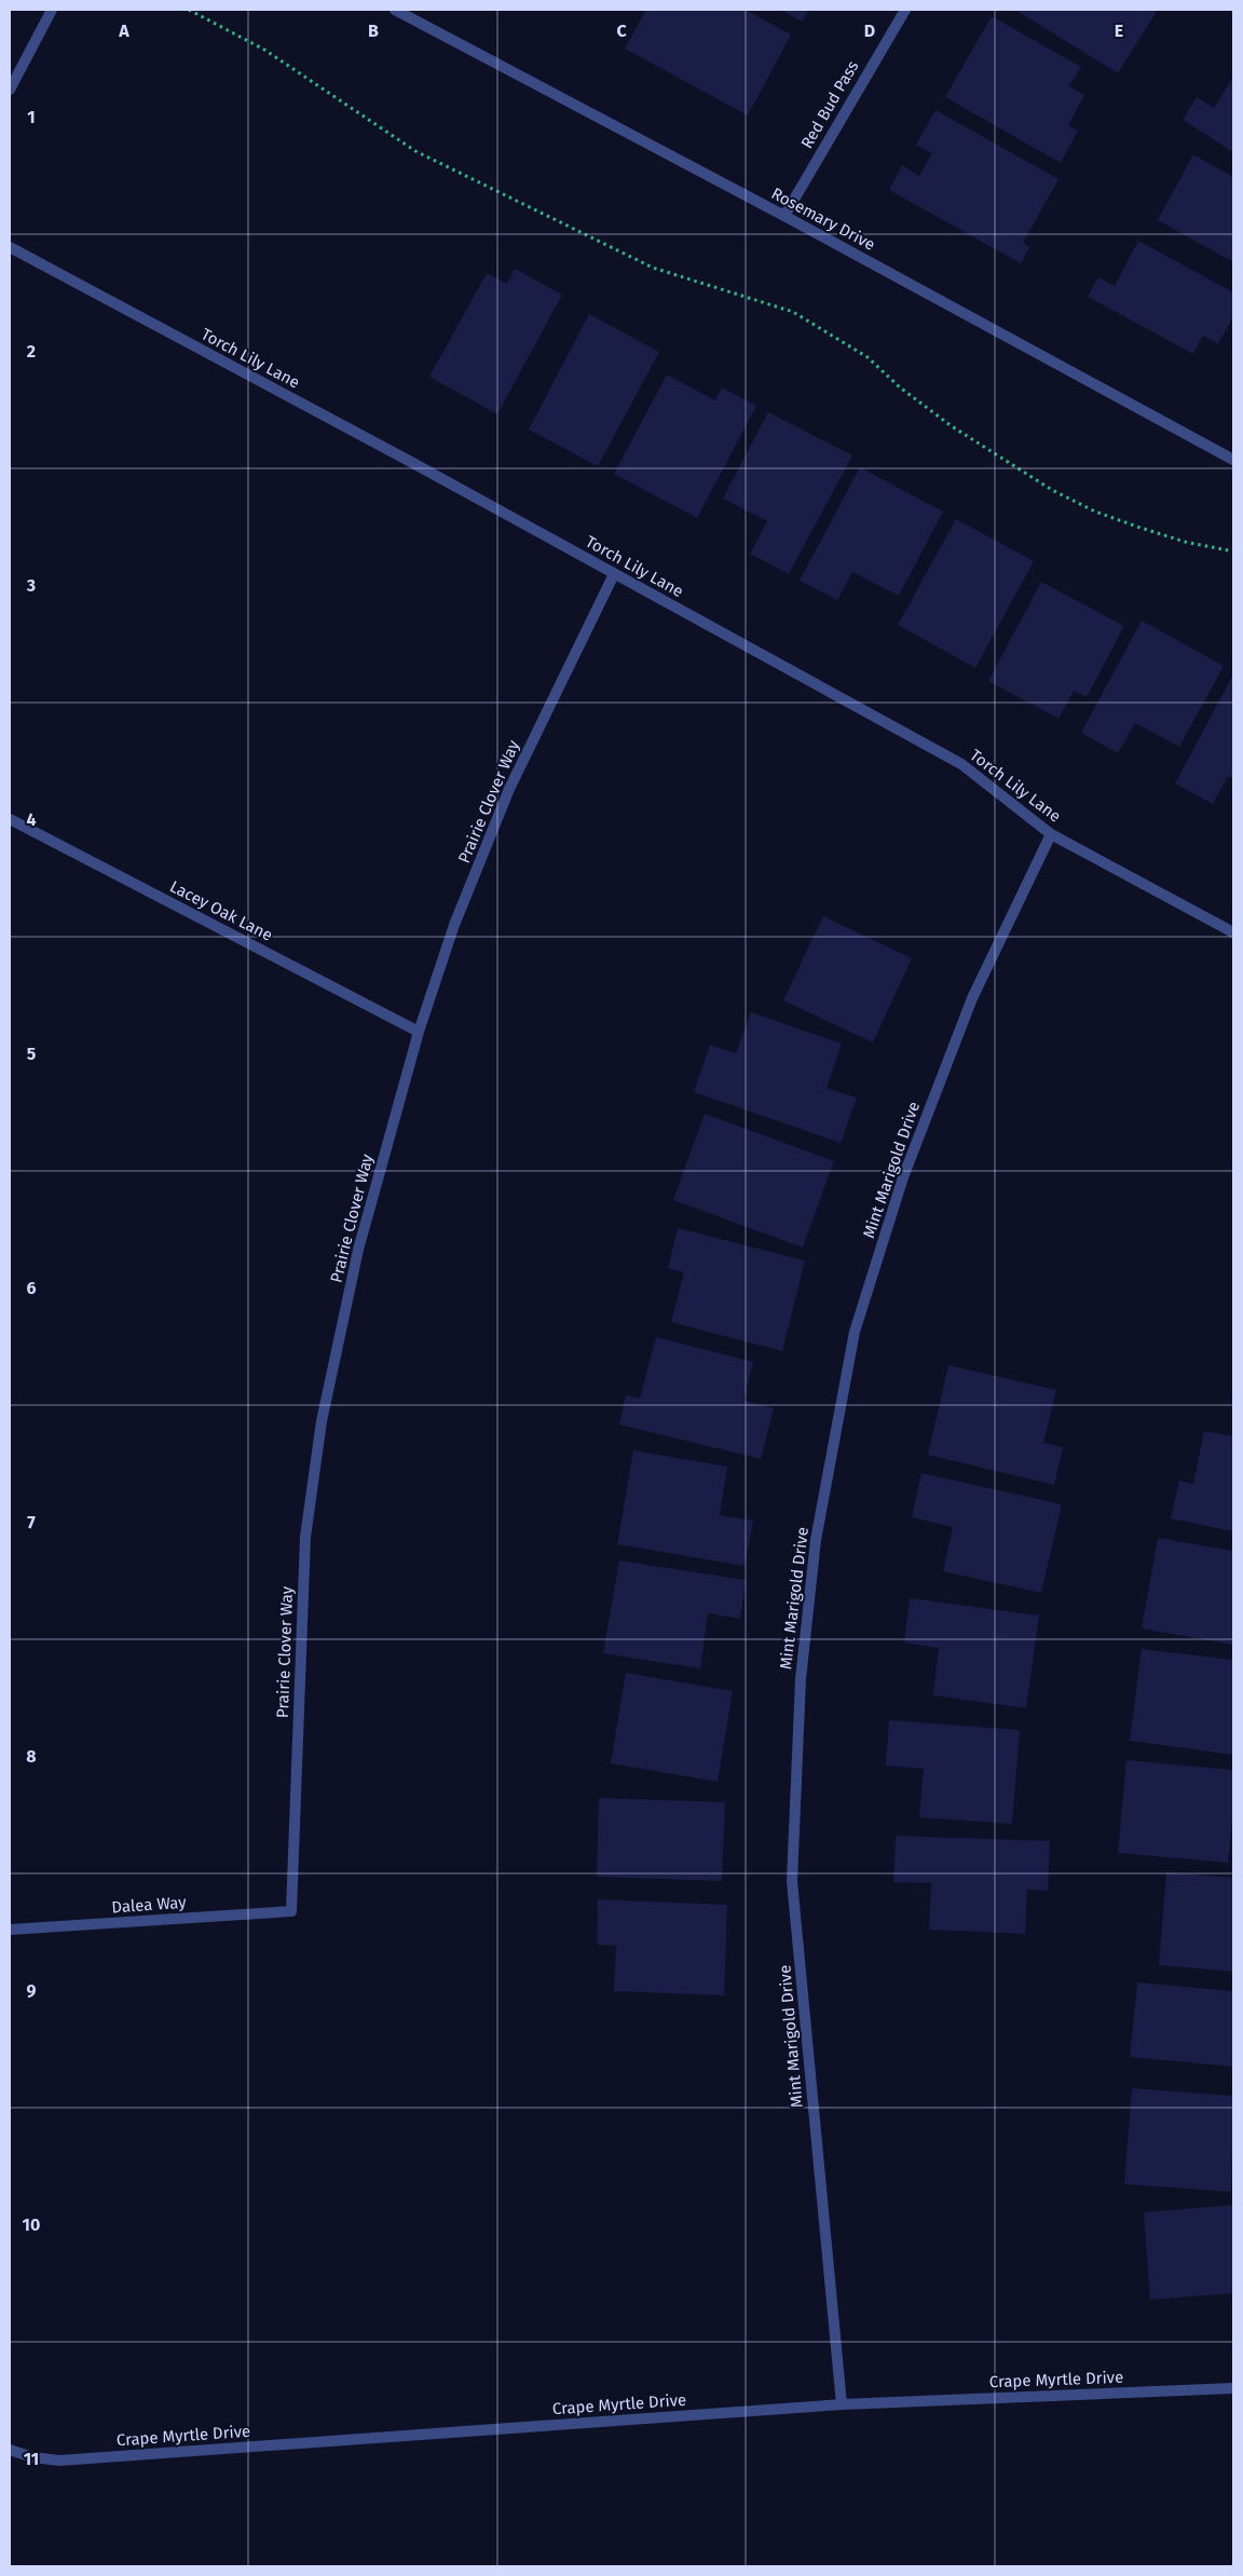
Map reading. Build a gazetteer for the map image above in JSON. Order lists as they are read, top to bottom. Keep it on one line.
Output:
{"streets":{"street":["Red Bud Pass","Rosemary Drive","Torch Lily Lane","Prairie Clover Way","Lacey Oak Lane","Mint Marigold Drive","Dalea Way","Crape Myrtle Drive"]},"crossings":[["Red Bud Pass","Rosemary Drive"],["Torch Lily Lane","Prairie Clover Way"],["Torch Lily Lane","Mint Marigold Drive"],["Prairie Clover Way","Lacey Oak Lane"],["Prairie Clover Way","Dalea Way"],["Mint Marigold Drive","Crape Myrtle Drive"]],"grid":{"columns":["A","B","C","D","E"],"rows":["1","2","3","4","5","6","7","8","9","10","11"]}}
